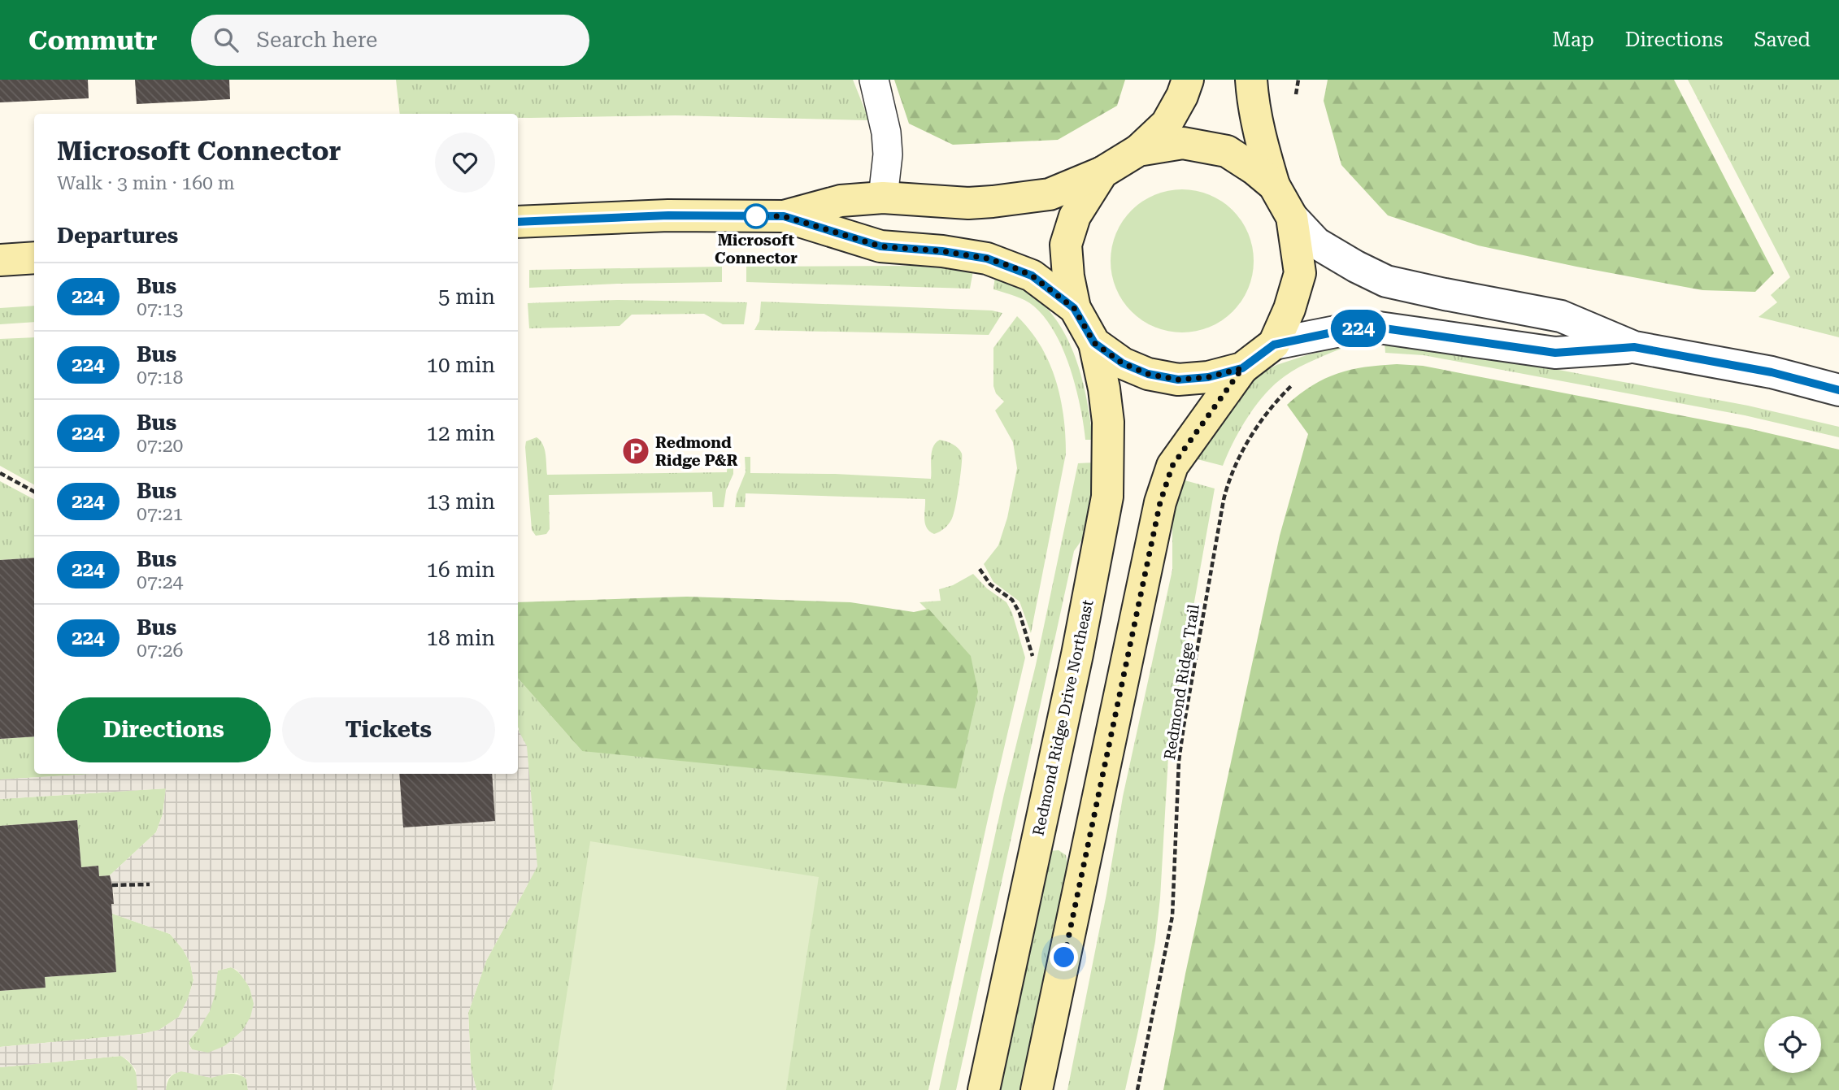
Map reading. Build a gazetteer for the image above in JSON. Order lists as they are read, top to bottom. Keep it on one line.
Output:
{"streets":{"street":["Redmond Ridge Drive Northeast"],"path":["Redmond Ridge Trail"]},"places":{"other":["Microsoft Connector"],"parking":["Redmond Ridge P&R"]},"lines":["bus line 224"],"page":{"header":"Commutr","search":"Search here","nav":["Map","Directions","Saved"],"on_map":"224","heading":[["Microsoft Connector","Walk · 3 min · 160 m"],"Departures"],"list":[{"mark":"224","name":"Bus","note":"07:13","value":"5 min"},{"mark":"224","name":"Bus","note":"07:18","value":"10 min"},{"mark":"224","name":"Bus","note":"07:20","value":"12 min"},{"mark":"224","name":"Bus","note":"07:21","value":"13 min"},{"mark":"224","name":"Bus","note":"07:24","value":"16 min"},{"mark":"224","name":"Bus","note":"07:26","value":"18 min"}],"buttons":["Directions","Tickets"]}}
